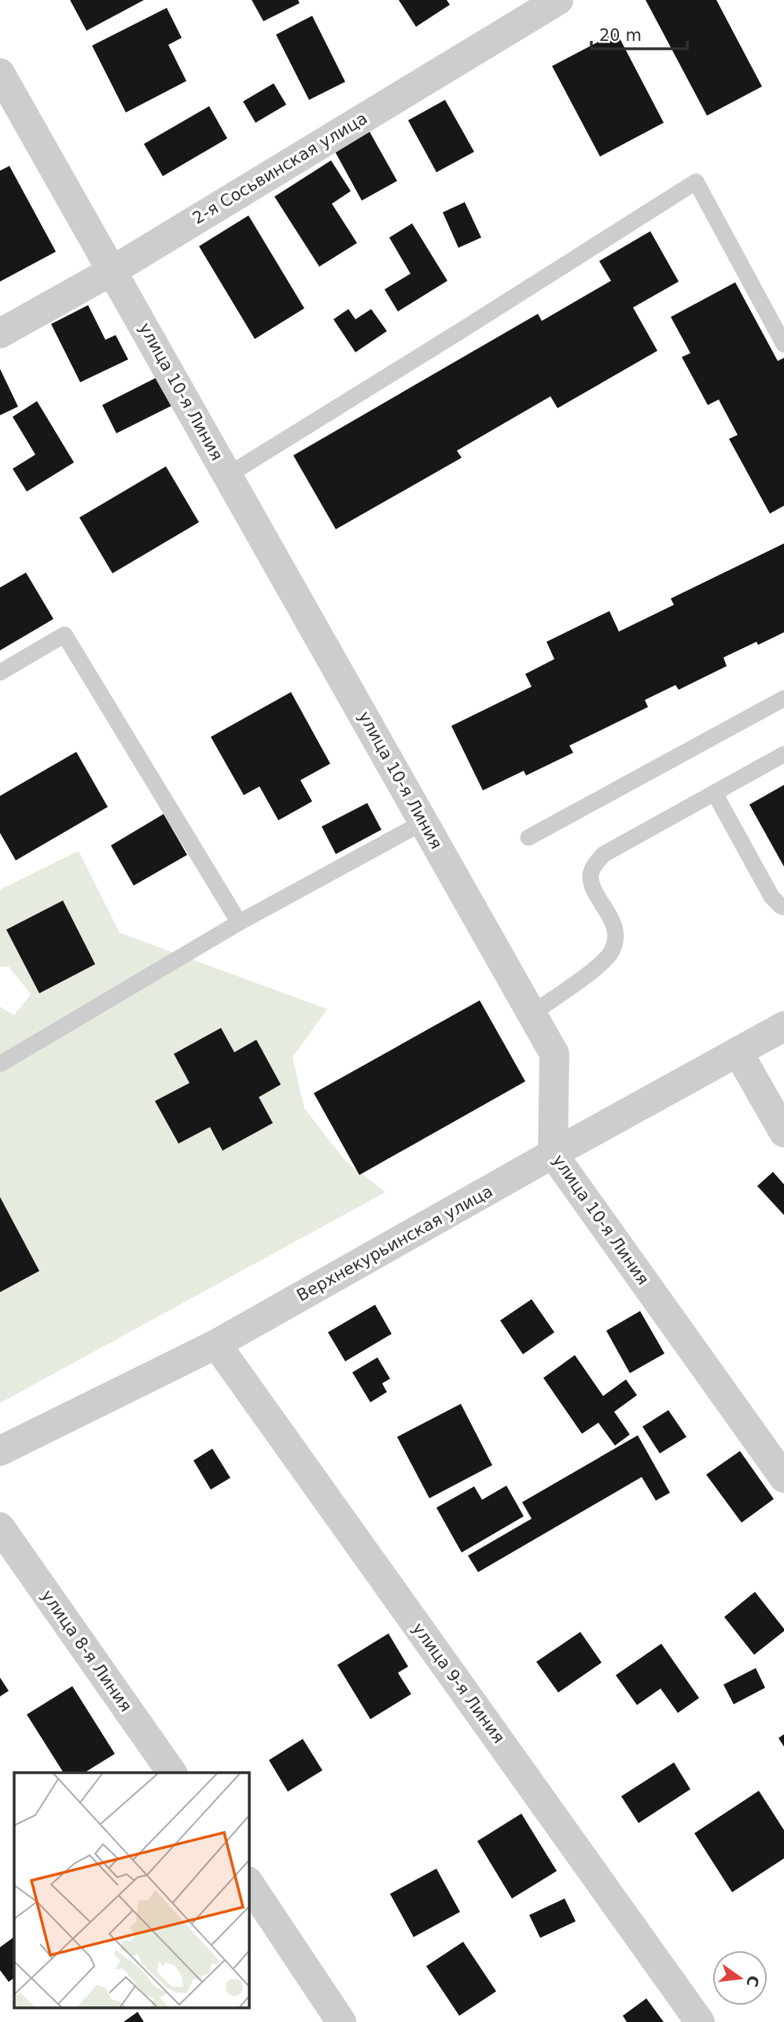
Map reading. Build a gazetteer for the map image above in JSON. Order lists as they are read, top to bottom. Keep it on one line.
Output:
{"streets":{"street":["2-я Сосьвинская улица","улица 10-я Линия","Верхнекурьинская улица","улица 8-я Линия","улица 9-я Линия"]},"crossings":[["2-я Сосьвинская улица","улица 10-я Линия"],["улица 10-я Линия","Верхнекурьинская улица"],["Верхнекурьинская улица","улица 9-я Линия"]],"scale_bar":"20 m","north":"right"}
